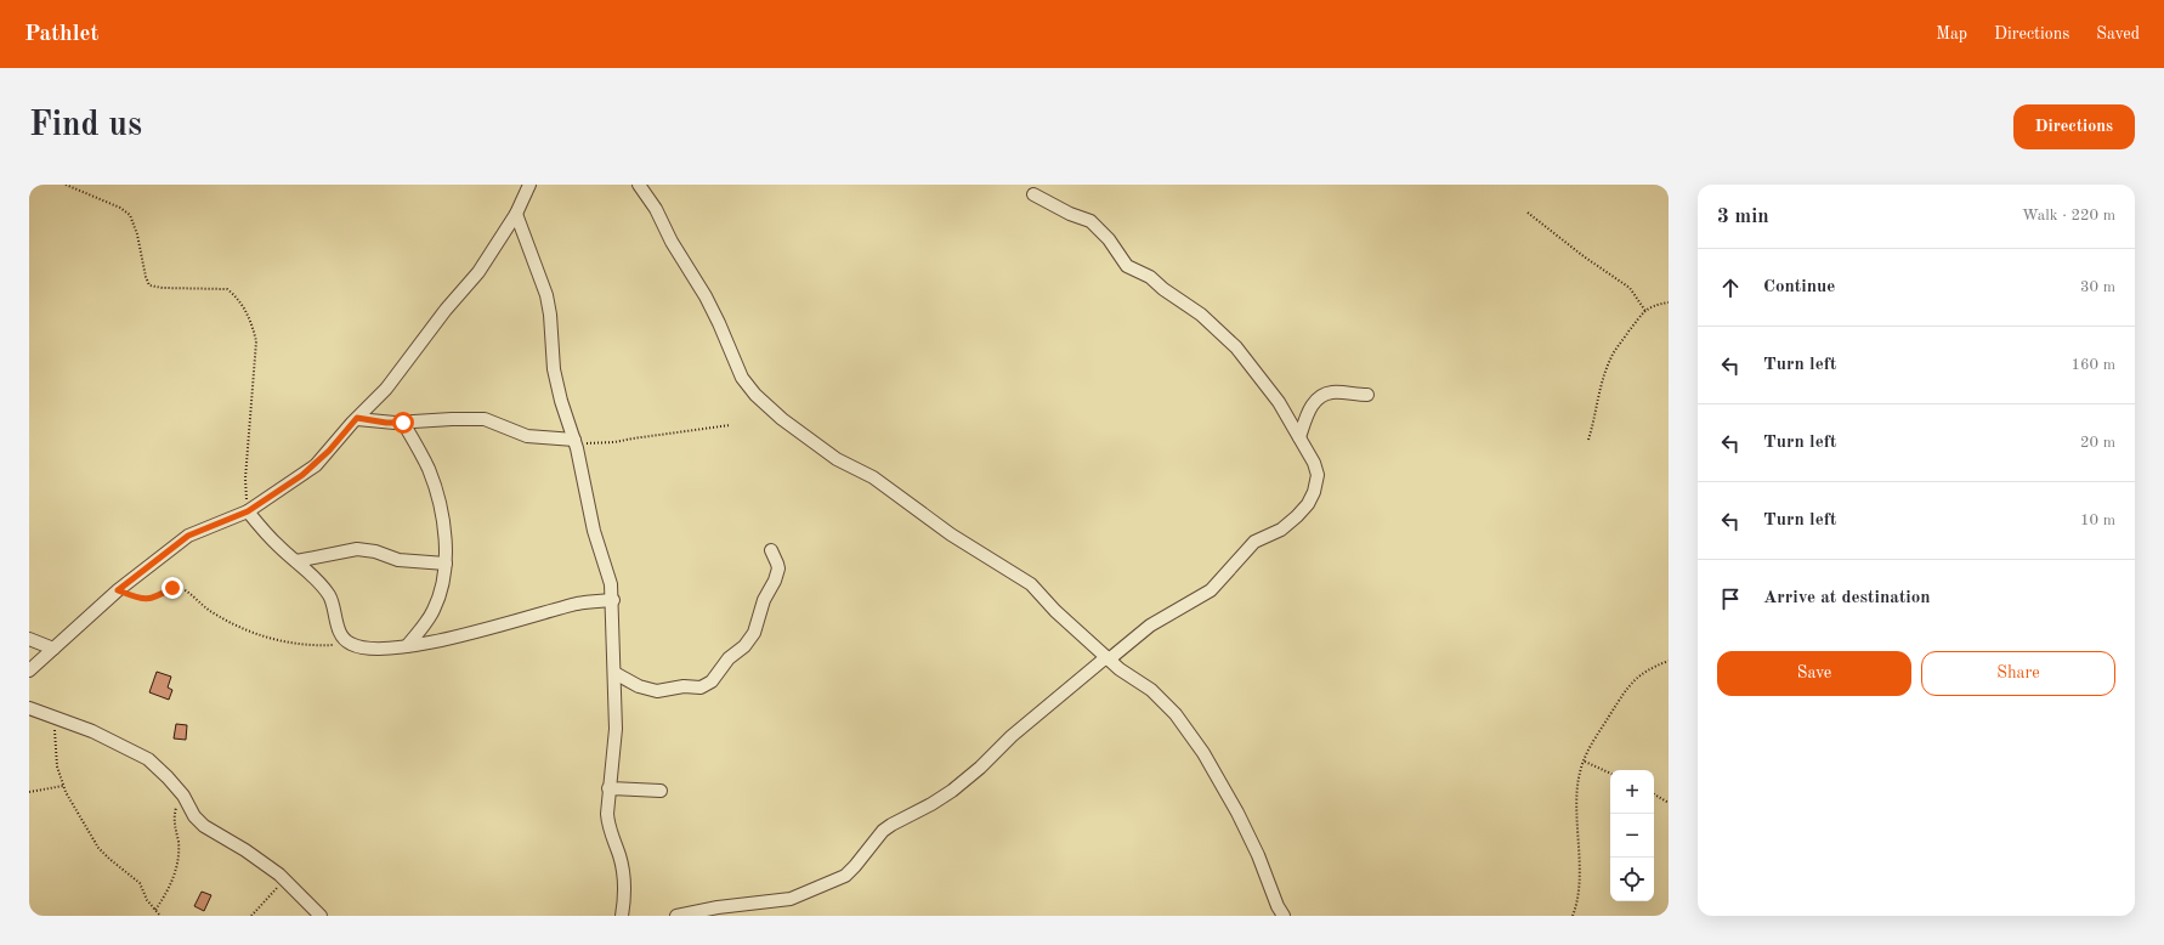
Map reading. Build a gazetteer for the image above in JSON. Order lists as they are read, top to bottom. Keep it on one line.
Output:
{"page":{"header":"Pathlet","nav":["Map","Directions","Saved"],"buttons":["Directions",["Save","Share"]],"title":"Find us","heading":["3 min","Walk · 220 m"],"list":[["Continue","30 m"],["Turn left","160 m"],["Turn left","20 m"],["Turn left","10 m"],"Arrive at destination"],"map_buttons":["+","−"]}}
